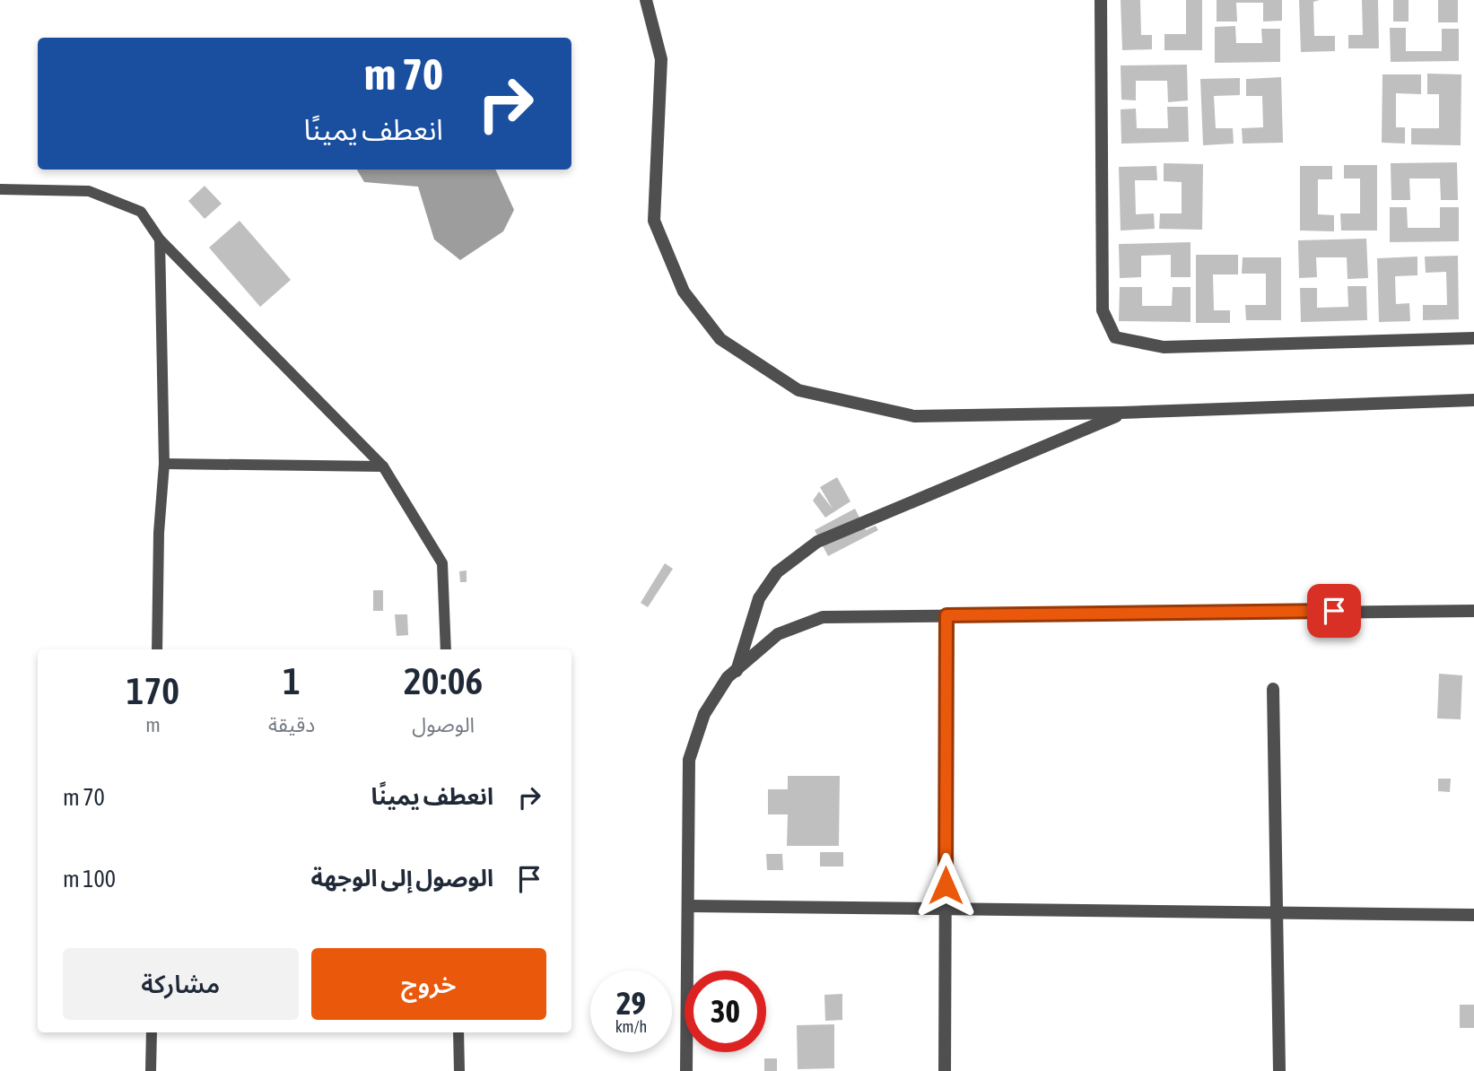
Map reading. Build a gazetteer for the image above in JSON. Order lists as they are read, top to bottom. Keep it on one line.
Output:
{"page":{"turn":["70 m","انعطف يمينًا"],"eta":["20:06","الوصول","1","دقيقة","170","m"],"list":[{"name":"انعطف يمينًا","value":"70 m"},{"name":"الوصول إلى الوجهة","value":"100 m"}],"buttons":["خروج","مشاركة"],"speed":"29 km/h","limit":"30"}}
